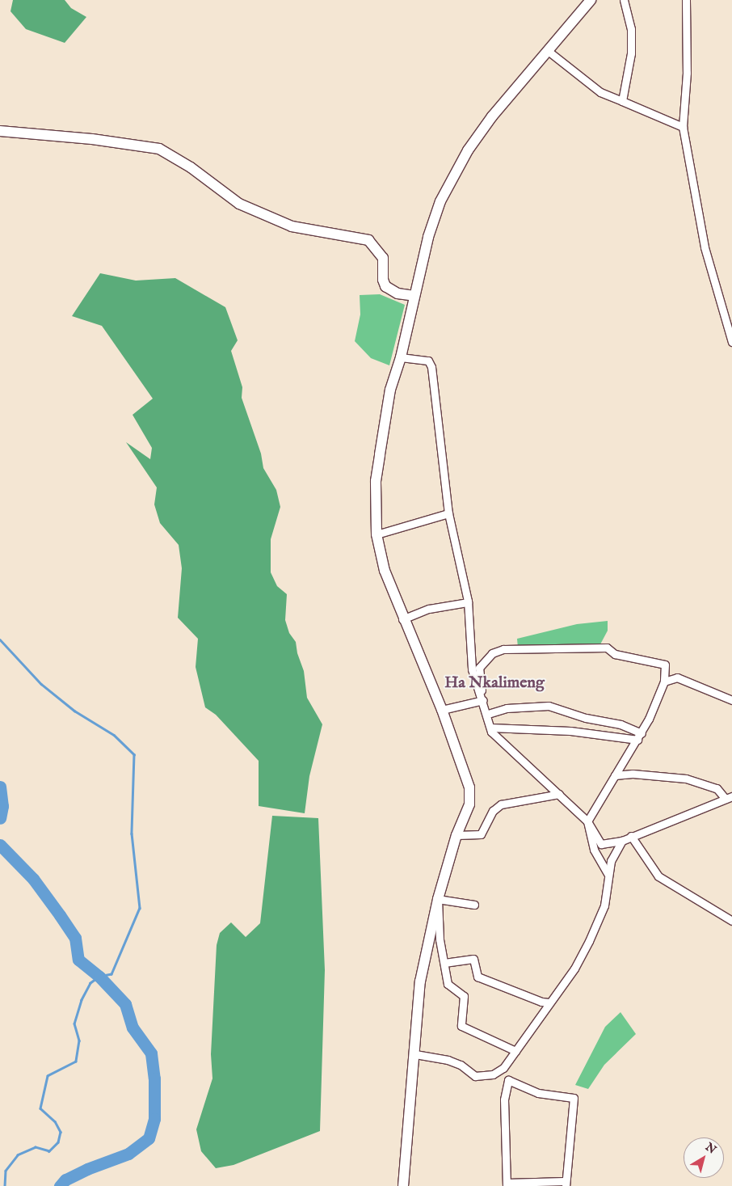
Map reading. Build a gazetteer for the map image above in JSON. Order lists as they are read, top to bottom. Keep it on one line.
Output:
{"districts":["Ha Nkalimeng"],"north":"top right"}
